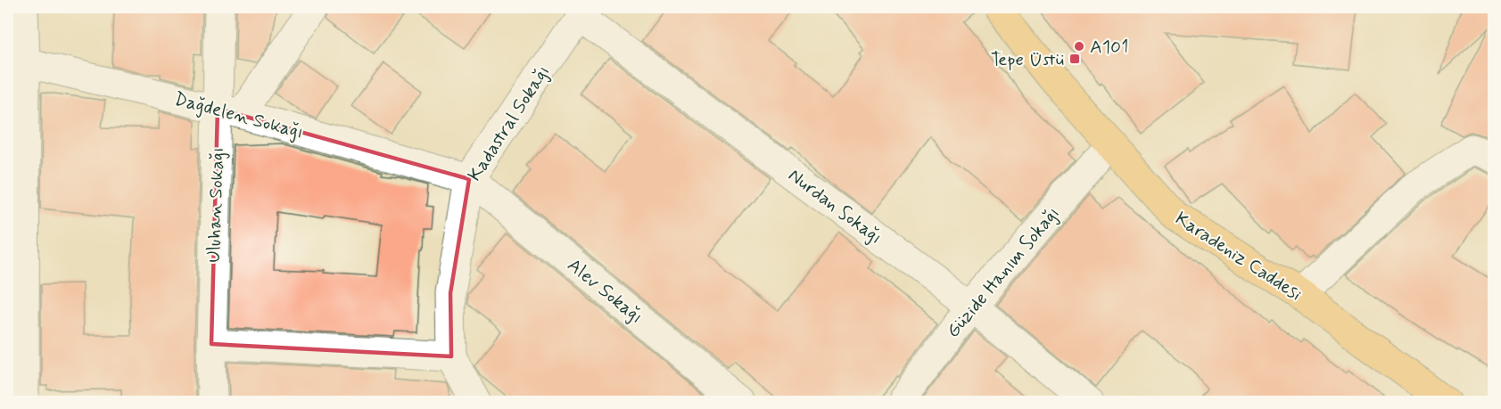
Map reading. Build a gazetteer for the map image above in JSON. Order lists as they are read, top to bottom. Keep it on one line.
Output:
{"streets":{"main road":["Karadeniz Caddesi"],"street":["Dağdelen Sokağı","Kadastral Sokağı","Uluhan Sokağı","Nurdan Sokağı","Güzide Hanım Sokağı","Alev Sokağı"]},"crossings":[["Dağdelen Sokağı","Kadastral Sokağı"],["Dağdelen Sokağı","Uluhan Sokağı"],["Dağdelen Sokağı","Alev Sokağı"],["Kadastral Sokağı","Nurdan Sokağı"],["Kadastral Sokağı","Alev Sokağı"],["Nurdan Sokağı","Güzide Hanım Sokağı"],["Karadeniz Caddesi","Güzide Hanım Sokağı"]],"places":{"other":["A101"],"transit":["Tepe Üstü"]}}
